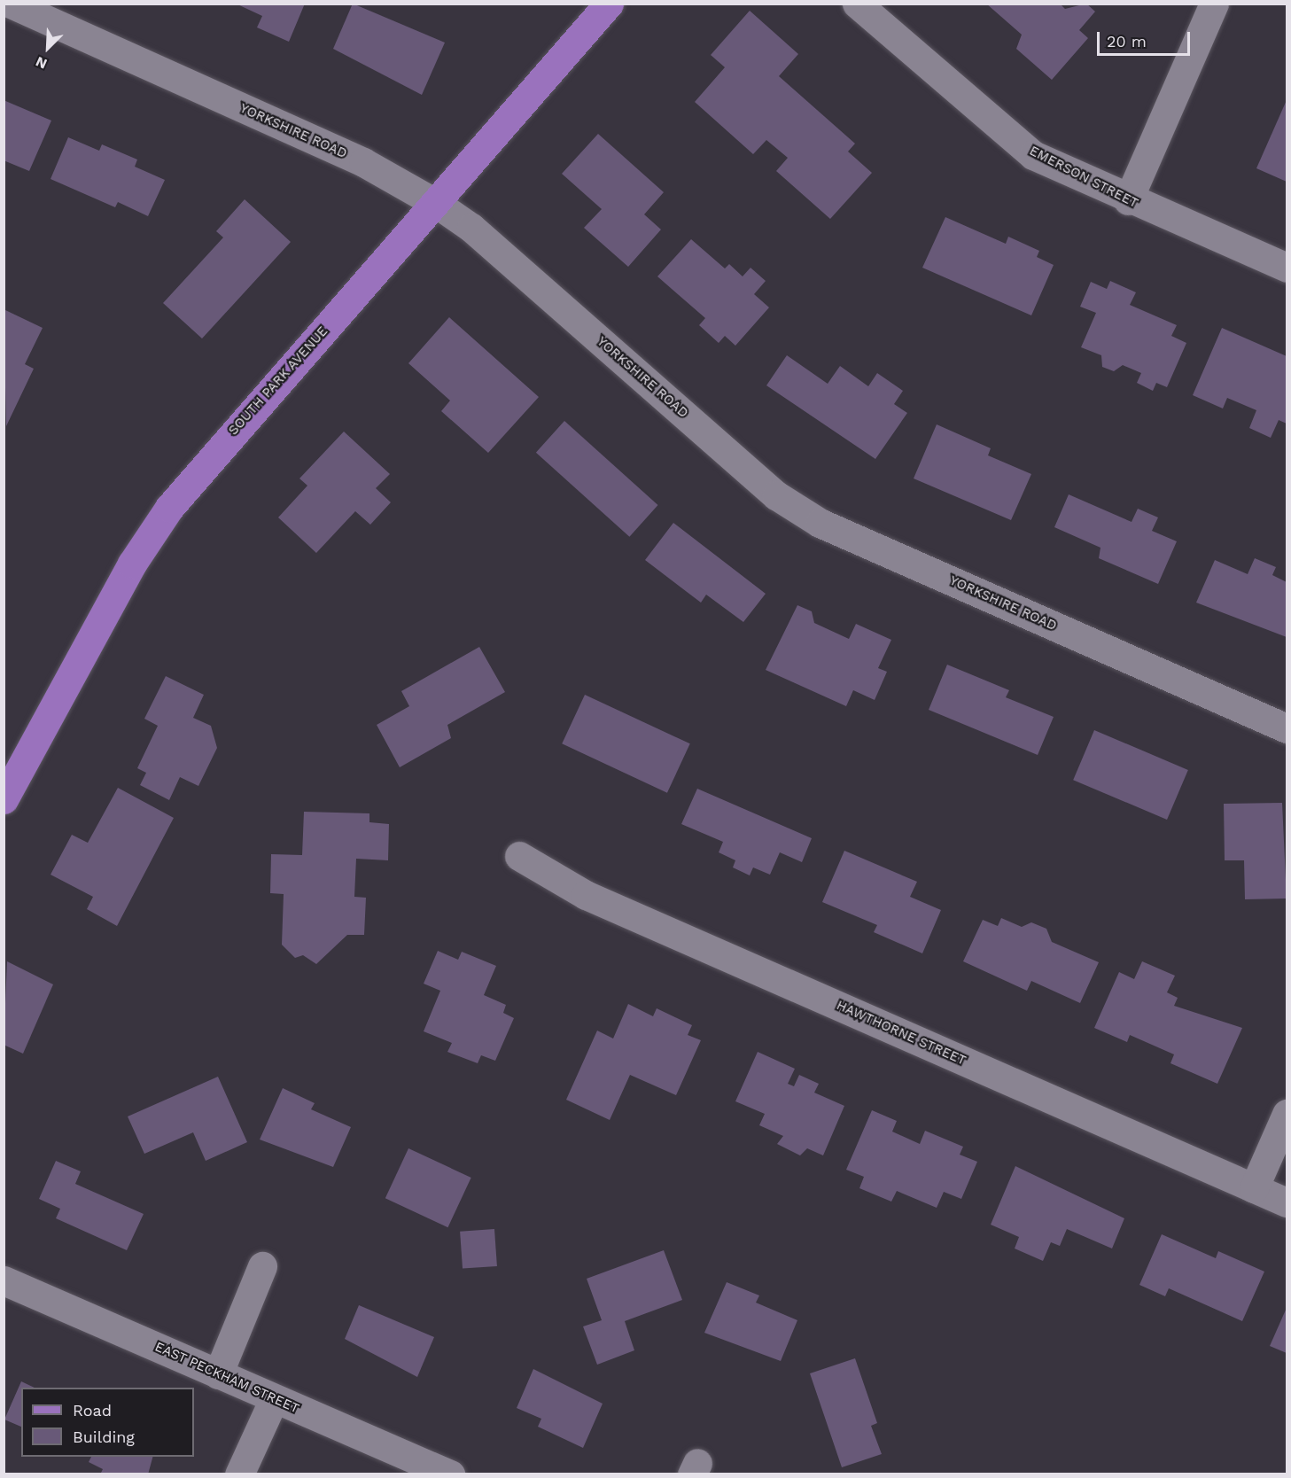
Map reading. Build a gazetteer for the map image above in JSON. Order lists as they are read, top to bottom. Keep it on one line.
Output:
{"streets":{"main road":["SOUTH PARK AVENUE"],"street":["YORKSHIRE ROAD","EMERSON STREET","HAWTHORNE STREET","EAST PECKHAM STREET"]},"crossings":[["YORKSHIRE ROAD","SOUTH PARK AVENUE"]],"legend":["Road","Building"],"scale_bar":"20 m","north":"bottom left"}
